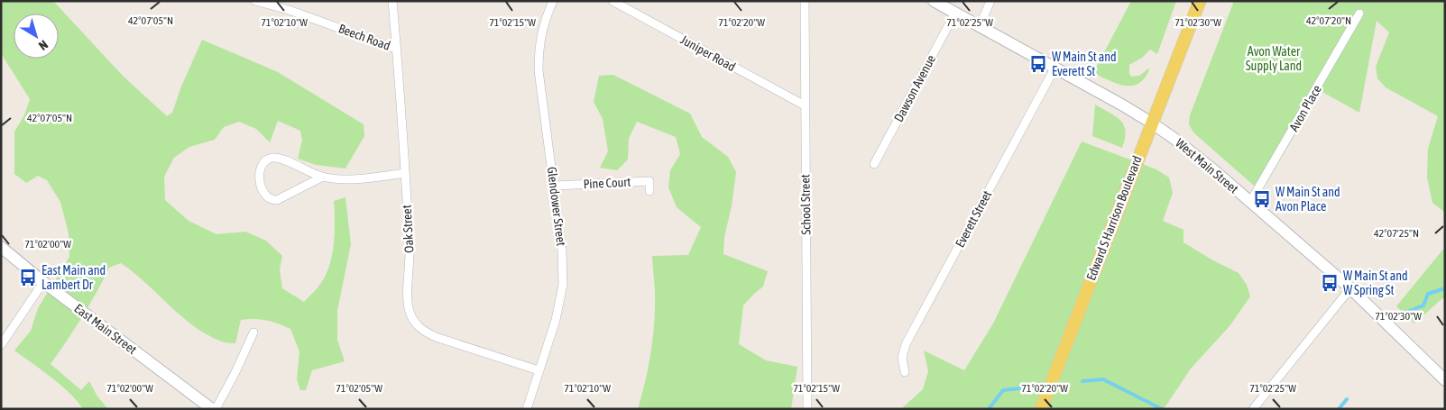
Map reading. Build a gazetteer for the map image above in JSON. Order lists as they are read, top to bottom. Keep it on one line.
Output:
{"streets":{"main road":["West Main Street","Edward S Harrison Boulevard","East Main Street"],"street":["Beech Road","Juniper Road","Dawson Avenue","Avon Place","Pine Court","School Street","Glendower Street","Everett Street","Oak Street"]},"crossings":[["Beech Road","Oak Street"],["Juniper Road","School Street"],["Dawson Avenue","West Main Street"],["Avon Place","West Main Street"],["West Main Street","Edward S Harrison Boulevard"],["West Main Street","Everett Street"],["Pine Court","Glendower Street"],["Glendower Street","Oak Street"]],"parks":["Avon Water Supply Land"],"places":{"bus stop":["W Main St and Everett St","W Main St and Avon Place","East Main and Lambert Dr","W Main St and W Spring St"]},"north":"bottom right","coordinates":["42°07'05\"N","42°07'20\"N","71°02'10\"W","71°02'15\"W","71°02'20\"W","71°02'25\"W","71°02'30\"W","42°07'25\"N","71°02'00\"W","71°02'05\"W"]}
